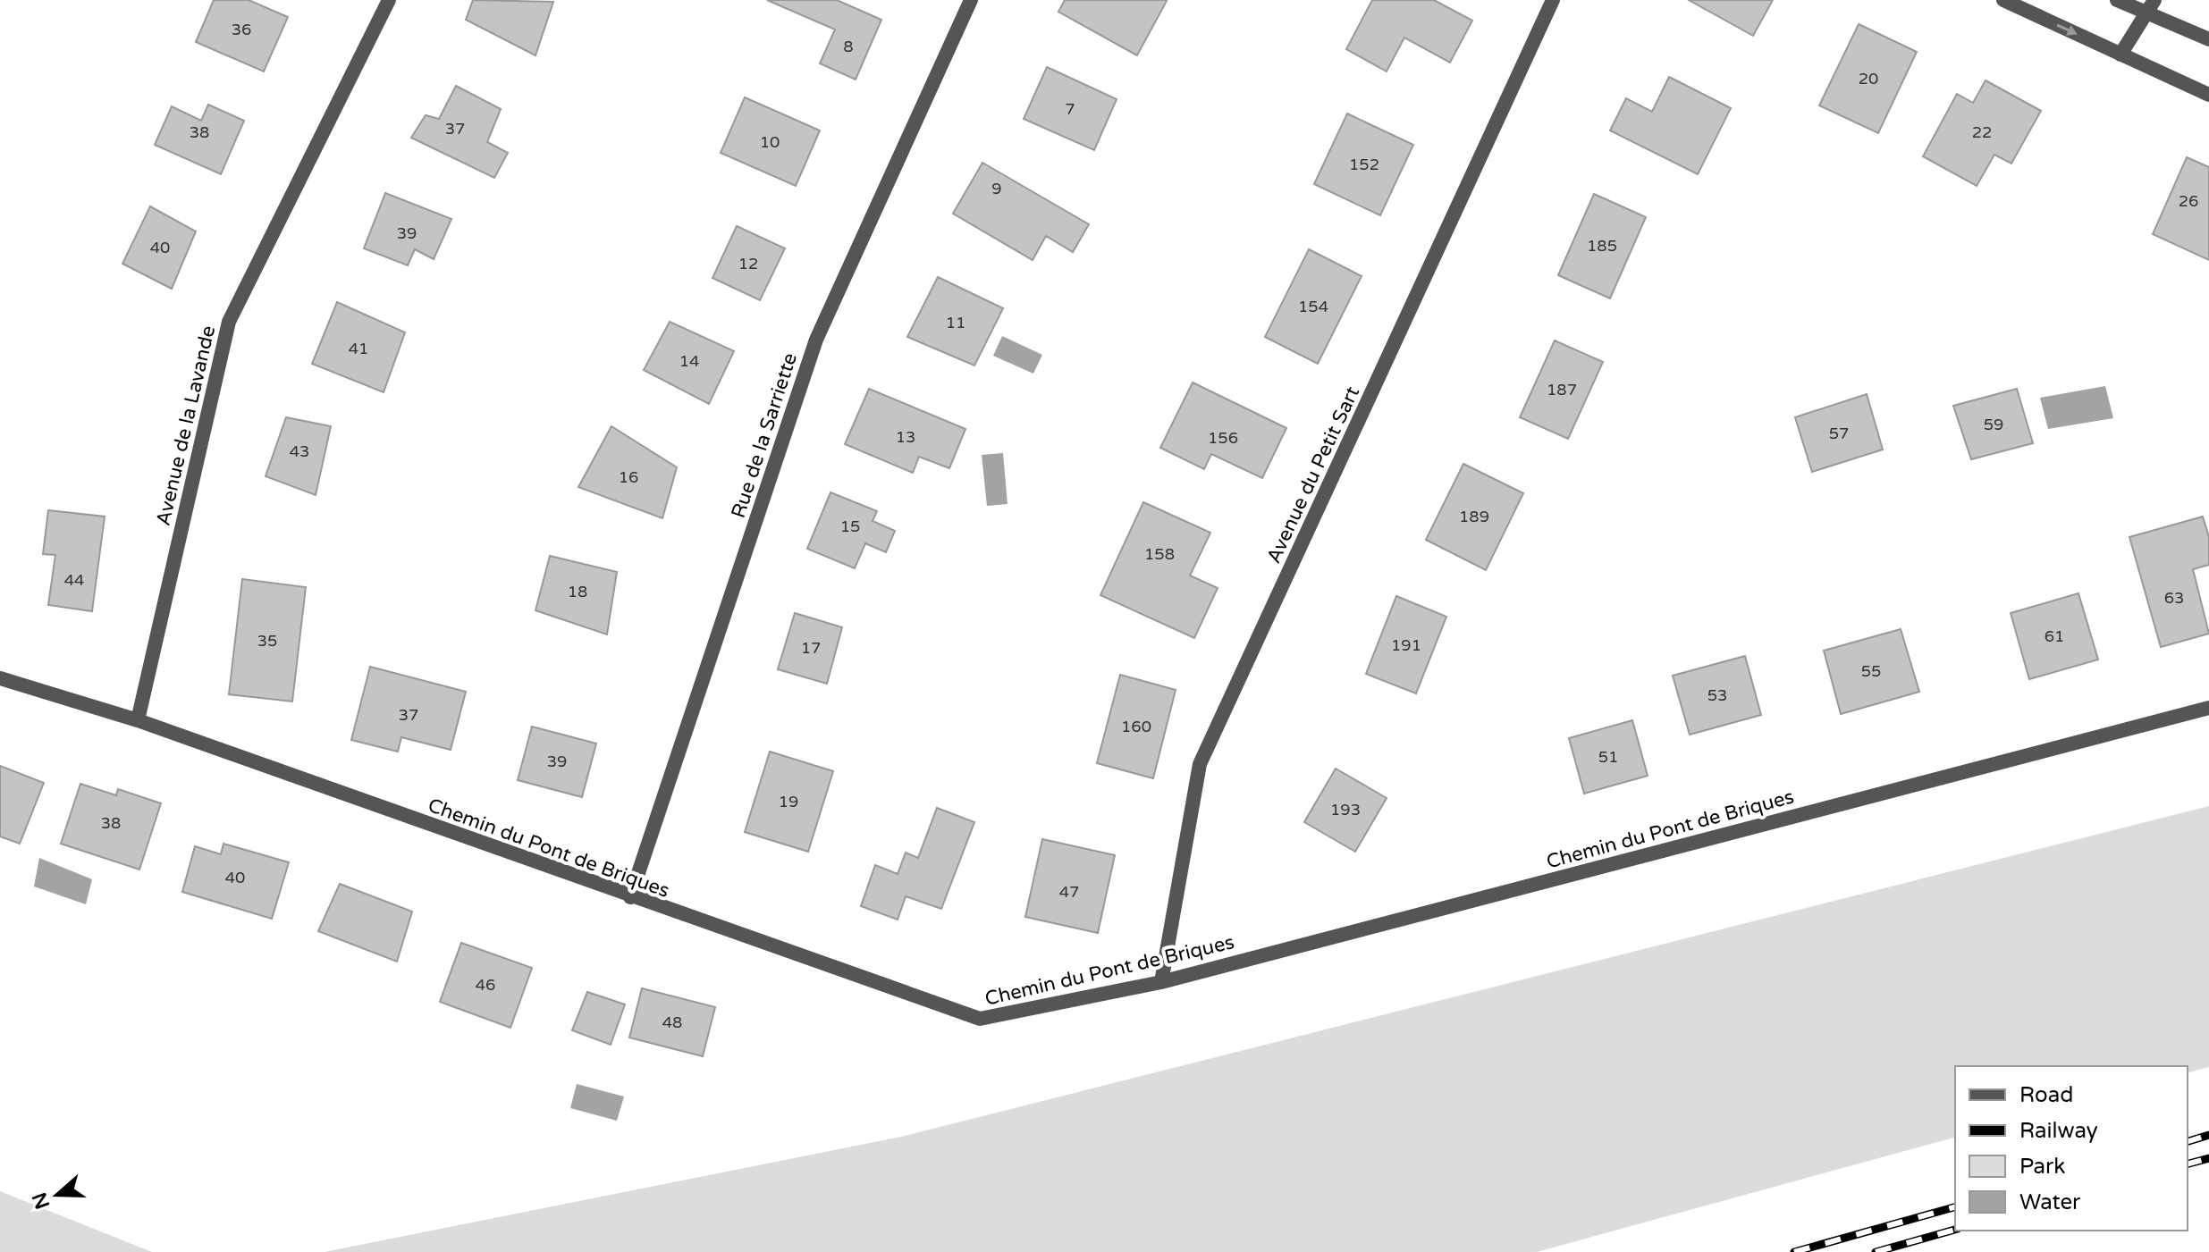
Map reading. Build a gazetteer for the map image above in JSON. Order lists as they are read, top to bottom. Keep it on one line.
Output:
{"streets":{"street":["Avenue de la Lavande","Rue de la Sarriette","Avenue du Petit Sart","Chemin du Pont de Briques"]},"crossings":[["Avenue de la Lavande","Chemin du Pont de Briques"],["Rue de la Sarriette","Chemin du Pont de Briques"],["Avenue du Petit Sart","Chemin du Pont de Briques"]],"house_numbers":["36","8","20","7","37","38","22","10","152","9","26","39","185","40","12","154","11","41","14","187","59","57","13","156","43","16","189","15","158","44","18","63","61","35","191","17","55","53","37","160","51","39","19","193","38","40","47","46","48"],"legend":["Road","Railway","Park","Water"],"north":"left"}
